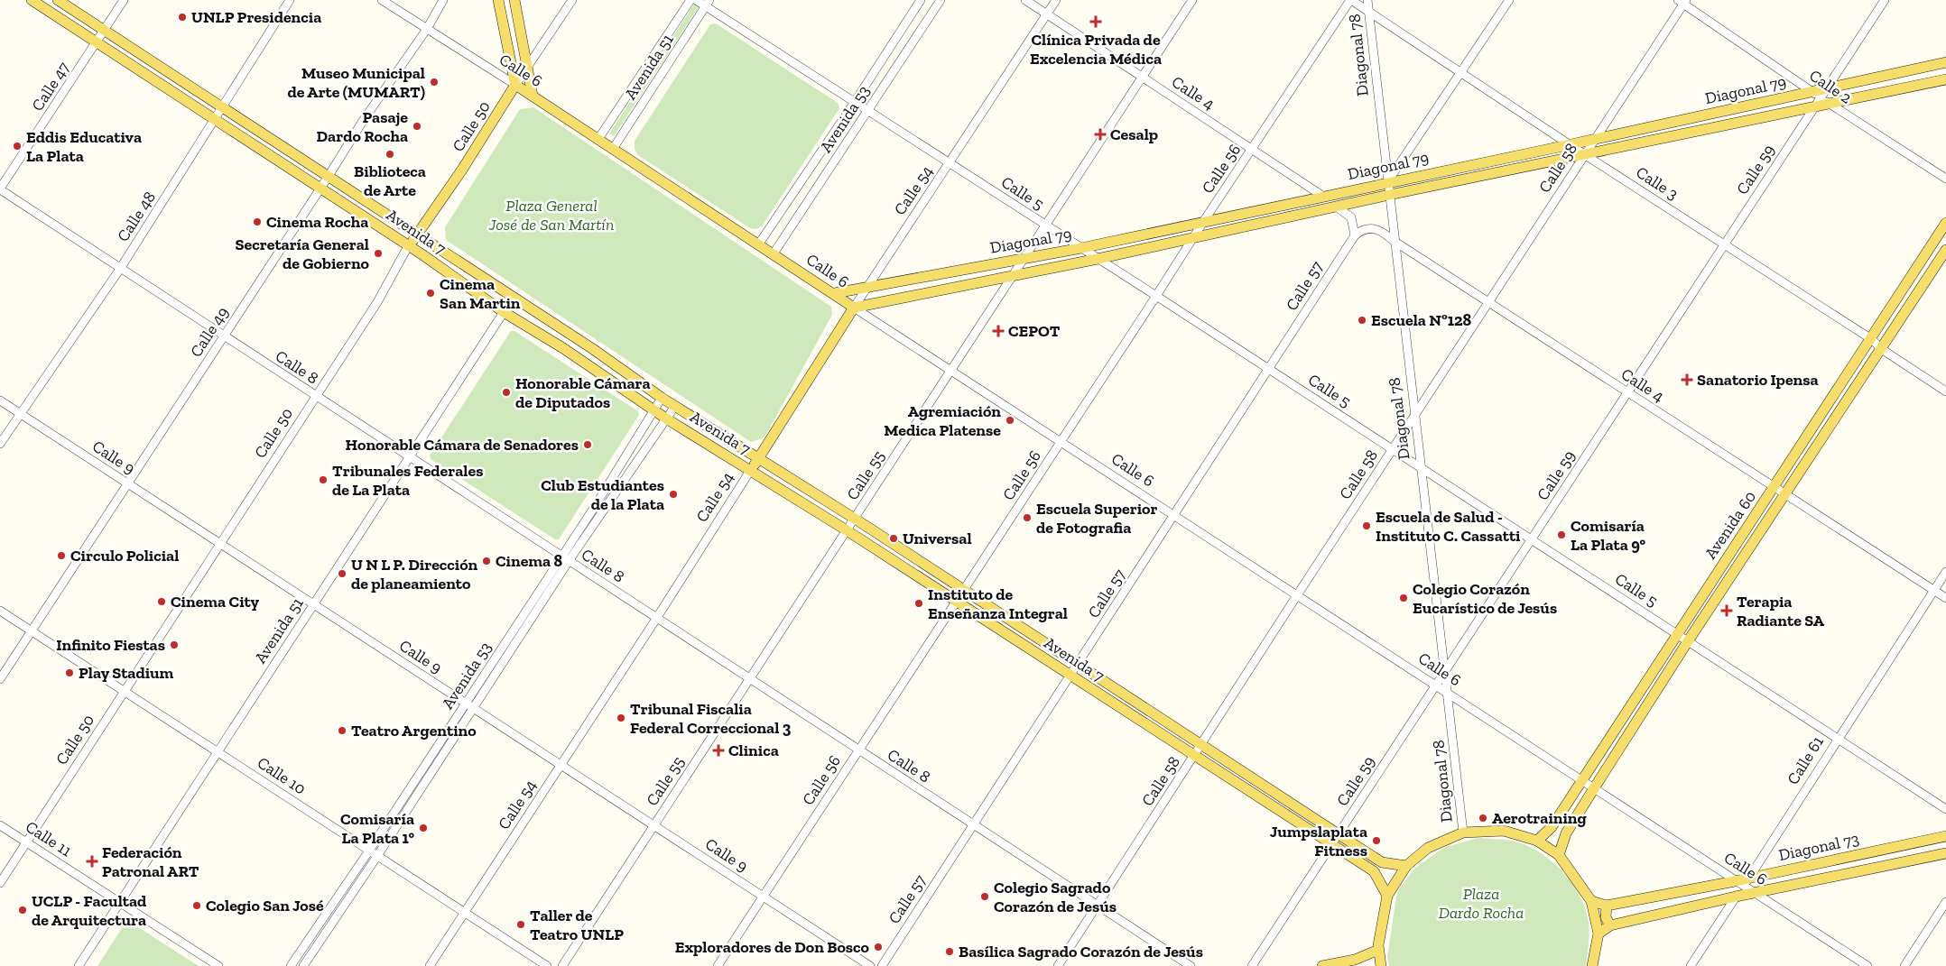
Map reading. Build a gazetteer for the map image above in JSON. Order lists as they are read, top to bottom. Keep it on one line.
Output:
{"streets":{"main road":["Calle 6","Diagonal 79","Calle 50","Calle 54","Avenida 7","Avenida 60","Diagonal 73"],"street":["Diagonal 78","Avenida 51","Calle 47","Calle 2","Calle 4","Avenida 53","Calle 58","Calle 56","Calle 59","Calle 3","Calle 5","Calle 48","Calle 57","Calle 49","Calle 8","Calle 9","Calle 55","Calle 61","Calle 10","Calle 11"]},"crossings":[["Diagonal 78","Calle 6"],["Diagonal 78","Diagonal 79"],["Diagonal 78","Calle 4"],["Diagonal 78","Calle 58"],["Diagonal 78","Calle 59"],["Diagonal 78","Calle 3"],["Diagonal 78","Calle 5"],["Avenida 51","Calle 6"],["Avenida 51","Calle 5"],["Avenida 51","Avenida 7"],["Avenida 51","Calle 8"],["Avenida 51","Calle 9"],["Avenida 51","Calle 10"],["Avenida 51","Calle 11"],["Calle 6","Diagonal 79"],["Calle 6","Avenida 53"],["Calle 6","Calle 50"],["Calle 6","Calle 58"],["Calle 6","Calle 56"],["Calle 6","Calle 59"],["Calle 6","Calle 54"],["Calle 6","Calle 57"],["Calle 6","Calle 49"],["Calle 6","Calle 55"],["Calle 6","Avenida 60"],["Calle 6","Calle 61"],["Calle 6","Diagonal 73"],["Calle 47","Avenida 7"],["Calle 47","Calle 8"],["Calle 2","Diagonal 79"],["Calle 2","Calle 58"],["Calle 2","Calle 59"],["Diagonal 79","Calle 4"],["Diagonal 79","Calle 58"],["Diagonal 79","Calle 56"],["Diagonal 79","Calle 59"],["Diagonal 79","Calle 3"],["Diagonal 79","Calle 54"],["Diagonal 79","Calle 5"],["Diagonal 79","Calle 55"],["Calle 4","Calle 58"],["Calle 4","Calle 56"],["Calle 4","Calle 59"],["Calle 4","Calle 54"],["Calle 4","Calle 57"],["Calle 4","Calle 55"],["Calle 4","Avenida 60"],["Calle 4","Calle 61"],["Avenida 53","Calle 5"],["Avenida 53","Avenida 7"],["Avenida 53","Calle 8"],["Avenida 53","Calle 9"],["Avenida 53","Calle 10"],["Calle 50","Avenida 7"],["Calle 50","Calle 8"],["Calle 50","Calle 9"],["Calle 50","Calle 10"],["Calle 50","Calle 11"],["Calle 58","Calle 3"],["Calle 58","Calle 5"],["Calle 58","Avenida 7"],["Calle 58","Calle 8"],["Calle 56","Calle 3"],["Calle 56","Calle 5"],["Calle 56","Avenida 7"],["Calle 56","Calle 8"],["Calle 56","Calle 9"],["Calle 59","Calle 3"],["Calle 59","Calle 5"],["Calle 59","Avenida 7"],["Calle 3","Avenida 60"],["Calle 54","Calle 5"],["Calle 54","Avenida 7"],["Calle 54","Calle 8"],["Calle 54","Calle 9"],["Calle 54","Calle 10"],["Calle 5","Calle 57"],["Calle 5","Calle 55"],["Calle 5","Avenida 60"],["Calle 5","Calle 61"],["Calle 48","Avenida 7"],["Calle 48","Calle 8"],["Calle 48","Calle 9"],["Avenida 7","Calle 57"],["Avenida 7","Calle 49"],["Avenida 7","Calle 55"],["Calle 57","Calle 8"],["Calle 49","Calle 8"],["Calle 49","Calle 9"],["Calle 49","Calle 10"],["Calle 8","Calle 55"],["Calle 9","Calle 55"],["Calle 61","Diagonal 73"]],"parks":["Plaza General José de San Martín","Plaza Dardo Rocha"],"places":{"other":["UNLP Presidencia","Museo Municipal de Arte (MUMART)","Pasaje Dardo Rocha","Eddis Educativa La Plata","Biblioteca de Arte","Cinema Rocha","Secretaría General de Gobierno","Cinema San Martin","Escuela Nº128","Honorable Cámara de Diputados","Agremiación Medica Platense","Honorable Cámara de Senadores","Tribunales Federales de La Plata","Club Estudiantes de la Plata","Escuela Superior de Fotografia","Escuela de Salud - Instituto C. Cassatti","Comisaría La Plata 9°","Universal","Circulo Policial","Cinema 8","U N L P. Dirección de planeamiento","Colegio Corazón Eucarístico de Jesús","Cinema City","Instituto de Enseñanza Integral","Infinito Fiestas","Play Stadium","Tribunal Fiscalia Federal Correccional 3","Teatro Argentino","Aerotraining","Comisaría La Plata 1°","Jumpslaplata Fitness","Colegio Sagrado Corazón de Jesús","Colegio San José","UCLP - Facultad de Arquitectura","Taller de Teatro UNLP","Exploradores de Don Bosco","Basílica Sagrado Corazón de Jesús"],"health":["Clínica Privada de Excelencia Médica","Cesalp","CEPOT","Sanatorio Ipensa","Terapia Radiante SA","Clinica","Federación Patronal ART"]}}
